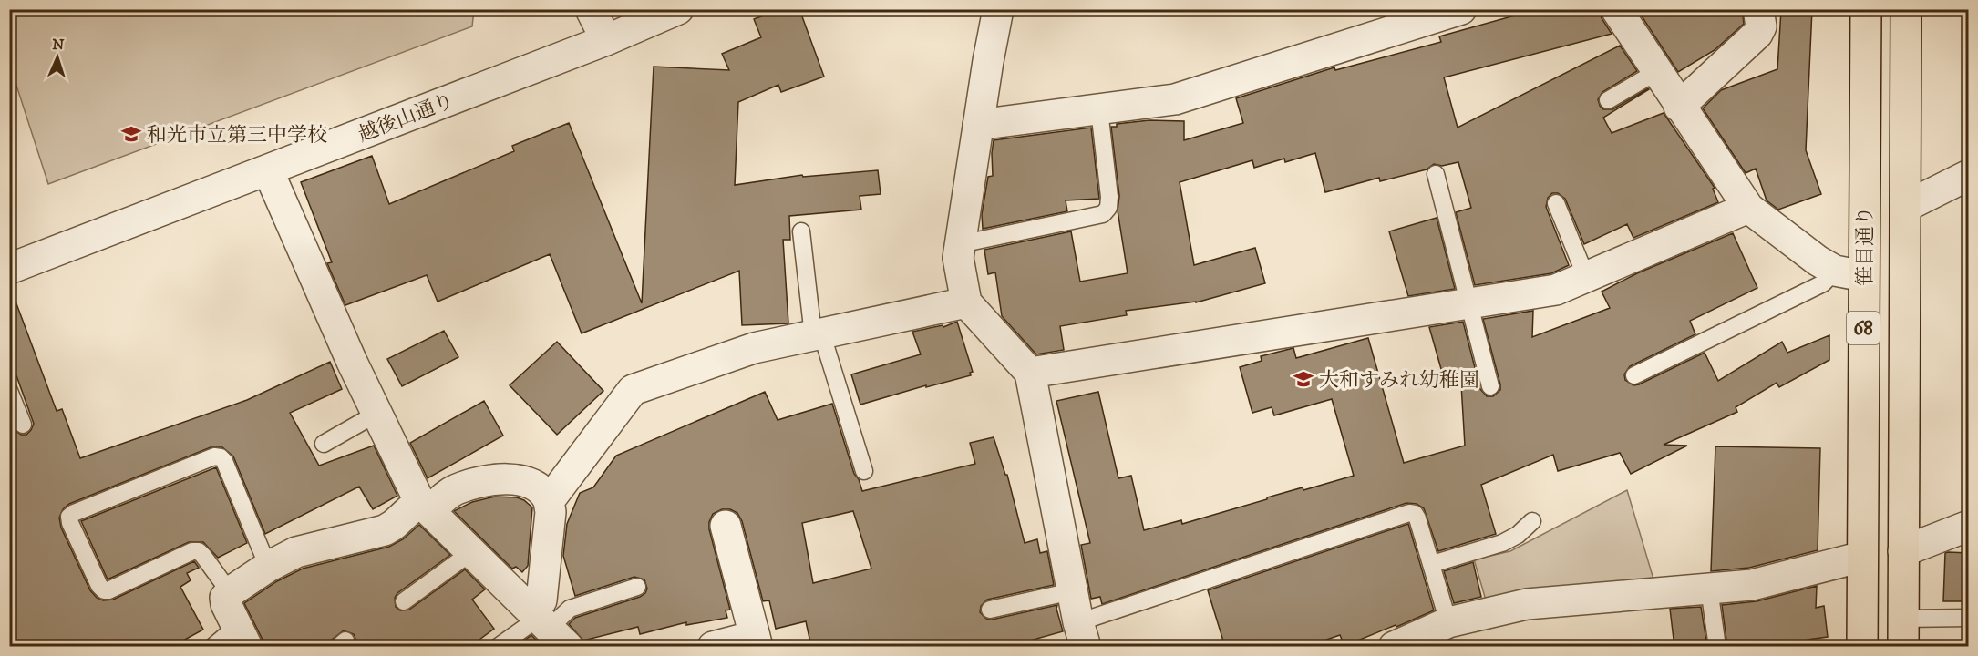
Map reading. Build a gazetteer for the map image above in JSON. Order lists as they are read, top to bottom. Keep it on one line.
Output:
{"streets":{"main road":["笹目通り","68"],"street":["越後山通り"]},"places":{"school or university":["和光市立第三中学校","大和すみれ幼稚園"]},"north":"top"}
